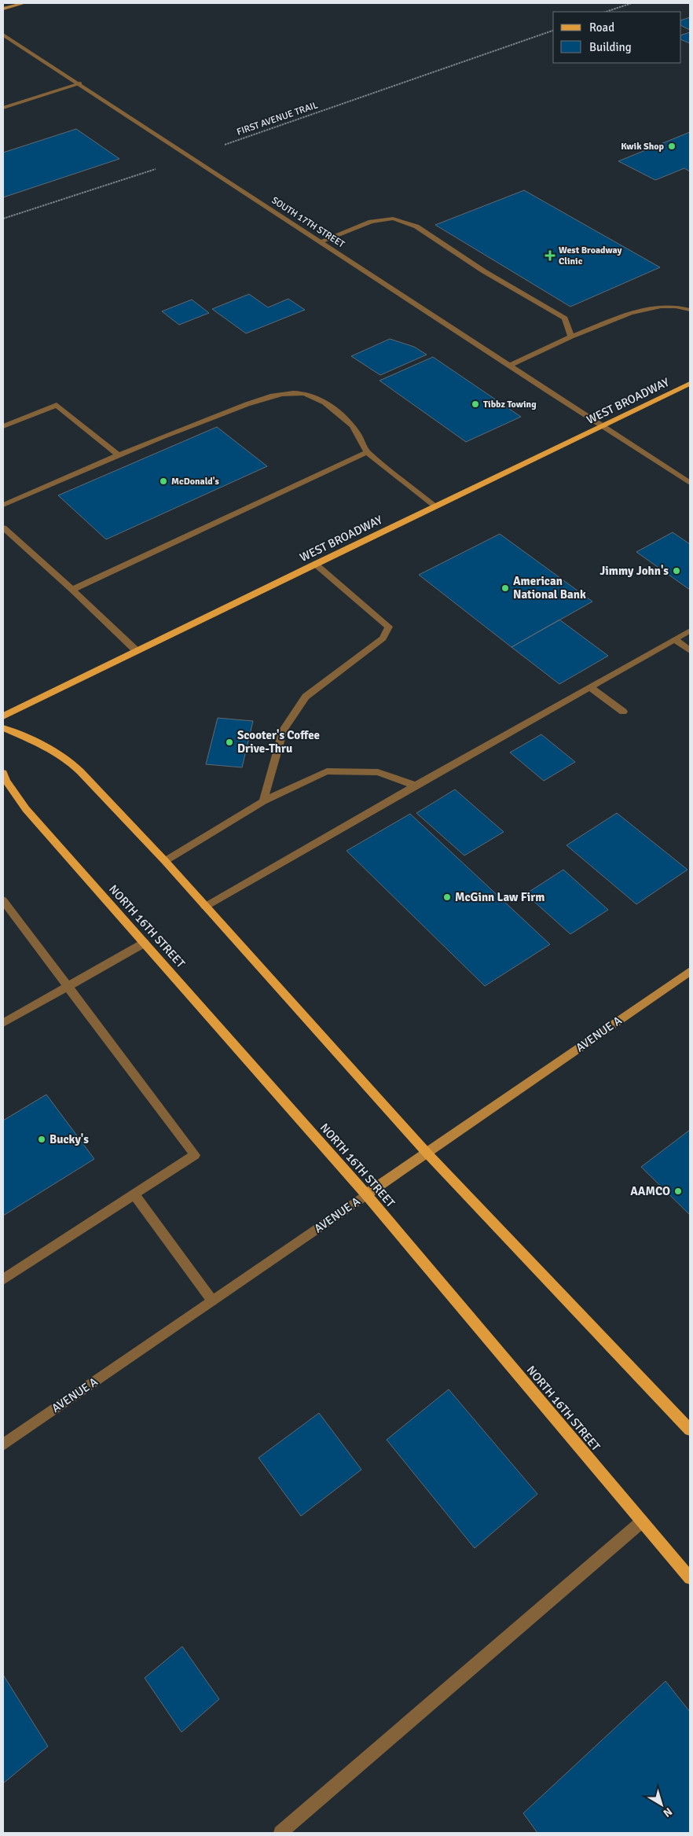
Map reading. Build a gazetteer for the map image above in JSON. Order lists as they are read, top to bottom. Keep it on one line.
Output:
{"streets":{"main road":["WEST BROADWAY","NORTH 16TH STREET"],"street":["SOUTH 17TH STREET","AVENUE A"],"path":["FIRST AVENUE TRAIL"]},"crossings":[["FIRST AVENUE TRAIL","SOUTH 17TH STREET"],["SOUTH 17TH STREET","WEST BROADWAY"],["NORTH 16TH STREET","AVENUE A"]],"places":{"other":["Kwik Shop","Tibbz Towing","McDonald's","Jimmy John's","American National Bank","Scooter's Coffee Drive-Thru","McGinn Law Firm","Bucky's","AAMCO"],"health":["West Broadway Clinic"]},"legend":["Road","Building"],"north":"bottom right"}
